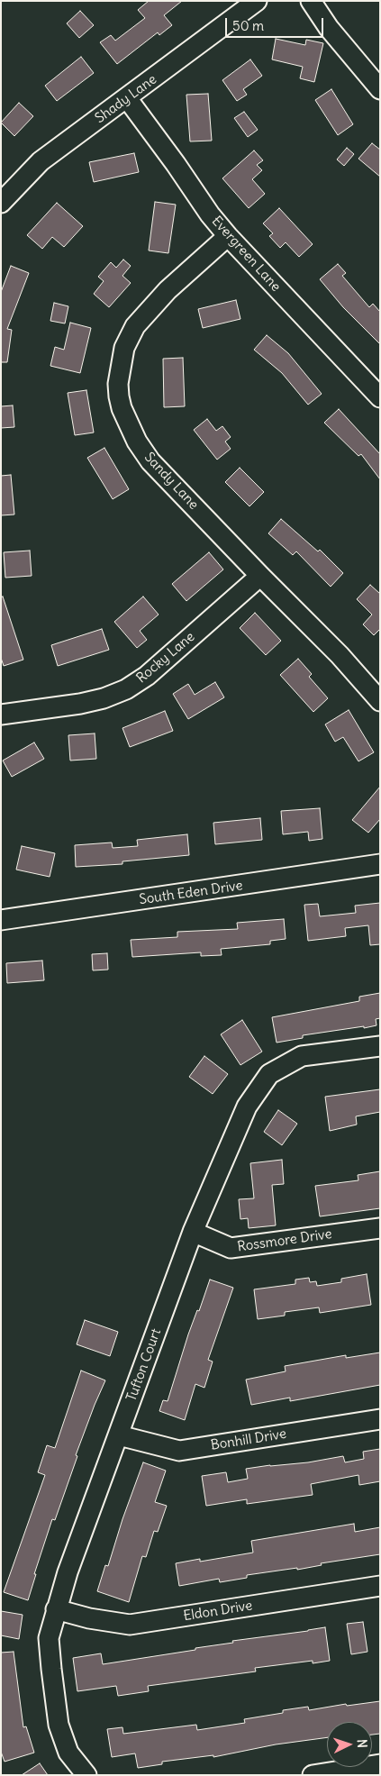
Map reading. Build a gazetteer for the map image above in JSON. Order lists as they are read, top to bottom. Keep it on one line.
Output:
{"streets":{"street":["Shady Lane","Evergreen Lane","Sandy Lane","Rocky Lane","South Eden Drive","Rossmore Drive","Tufton Court","Bonhill Drive","Eldon Drive"]},"crossings":[["Shady Lane","Evergreen Lane"],["Evergreen Lane","Sandy Lane"],["Sandy Lane","Rocky Lane"],["Rossmore Drive","Tufton Court"],["Tufton Court","Bonhill Drive"],["Tufton Court","Eldon Drive"]],"scale_bar":"50 m","north":"right"}
